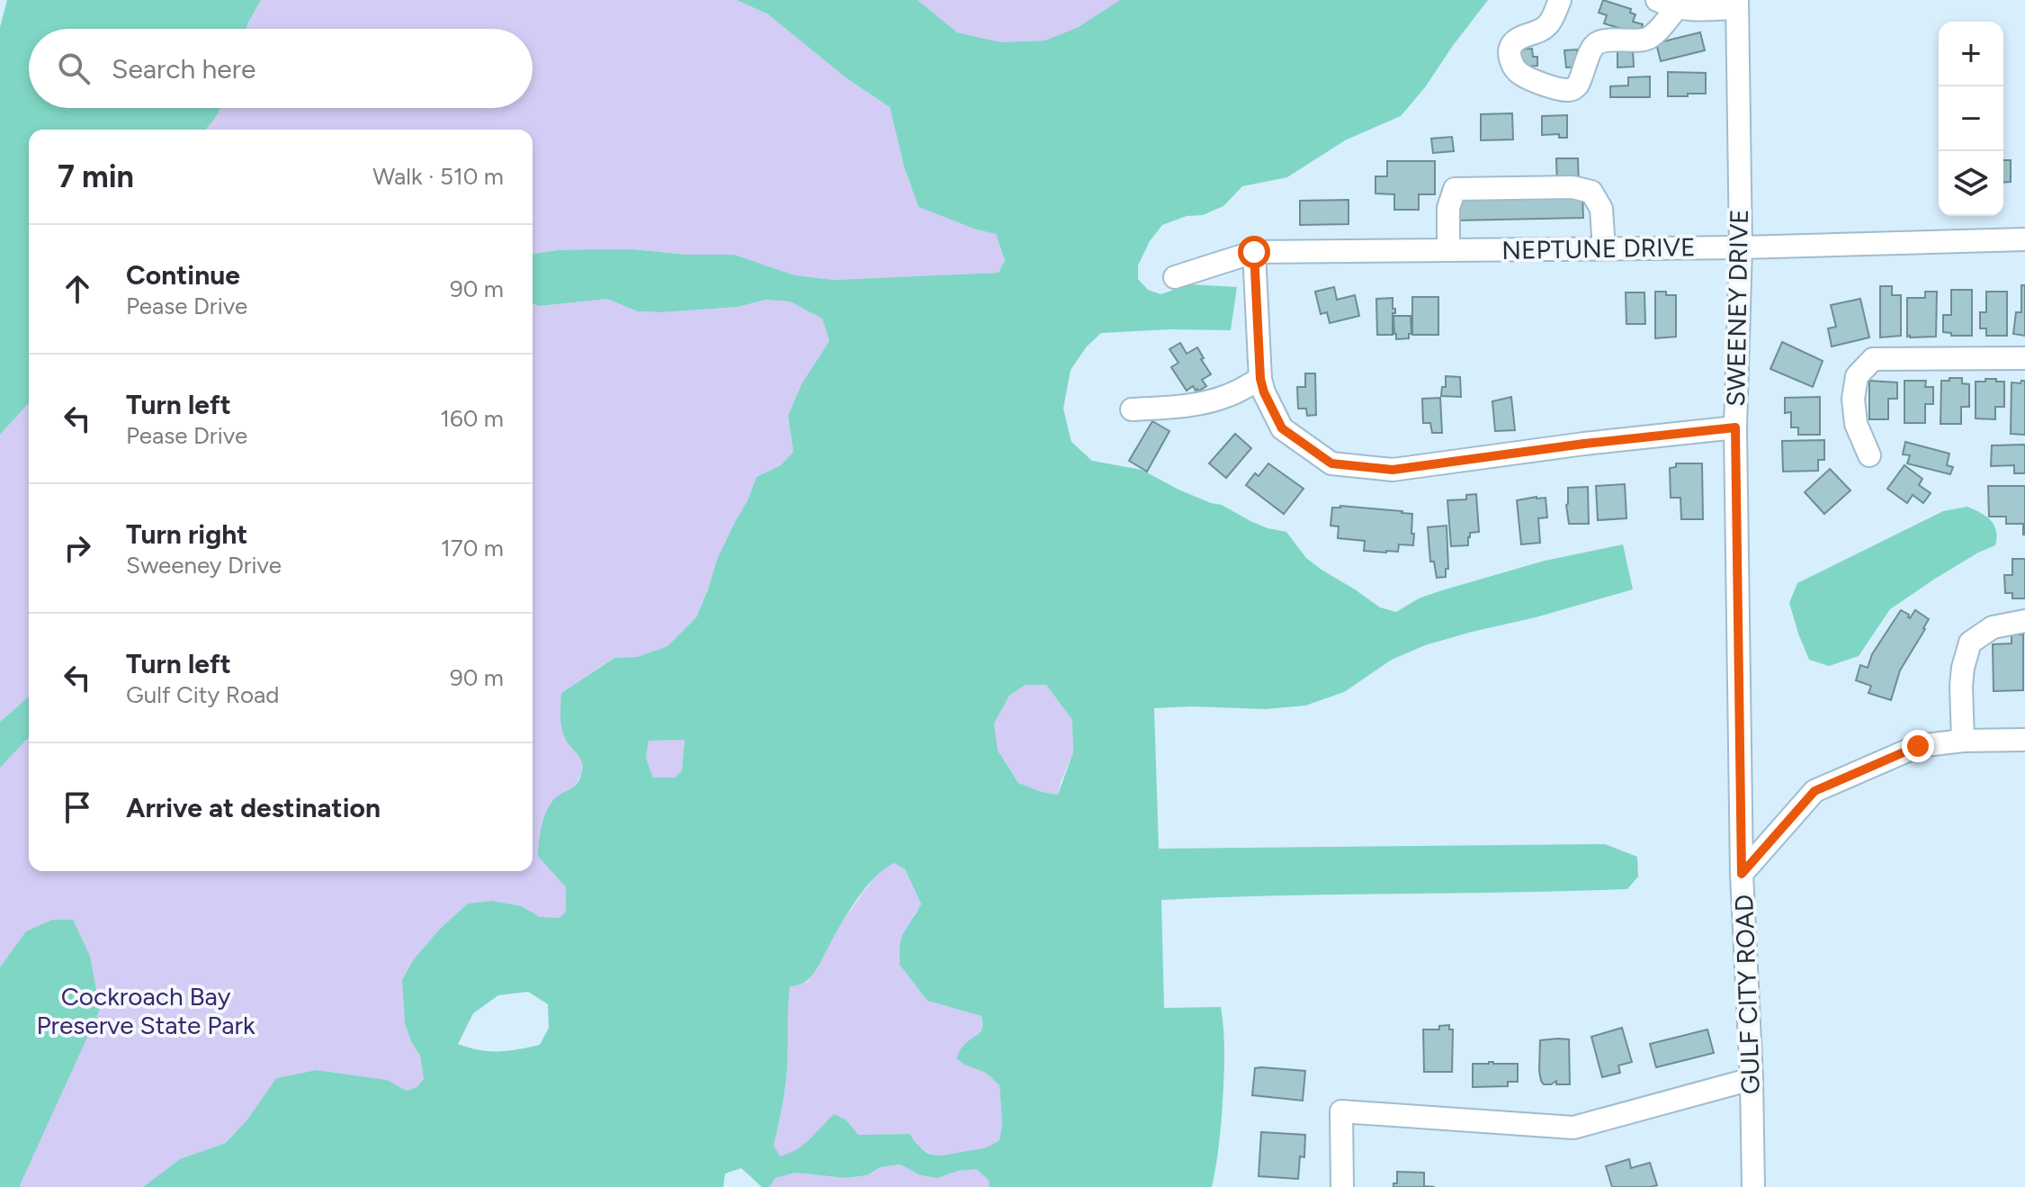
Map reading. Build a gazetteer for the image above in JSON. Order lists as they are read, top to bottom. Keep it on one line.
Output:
{"streets":{"street":["NEPTUNE DRIVE","SWEENEY DRIVE","GULF CITY ROAD"]},"crossings":[["NEPTUNE DRIVE","SWEENEY DRIVE"],["SWEENEY DRIVE","GULF CITY ROAD"]],"parks":["Cockroach Bay Preserve State Park"],"page":{"map_buttons":["+","−"],"search":"Search here","heading":["7 min","Walk · 510 m"],"list":[["Continue","Pease Drive","90 m"],["Turn left","Pease Drive","160 m"],["Turn right","Sweeney Drive","170 m"],["Turn left","Gulf City Road","90 m"],"Arrive at destination"]}}
